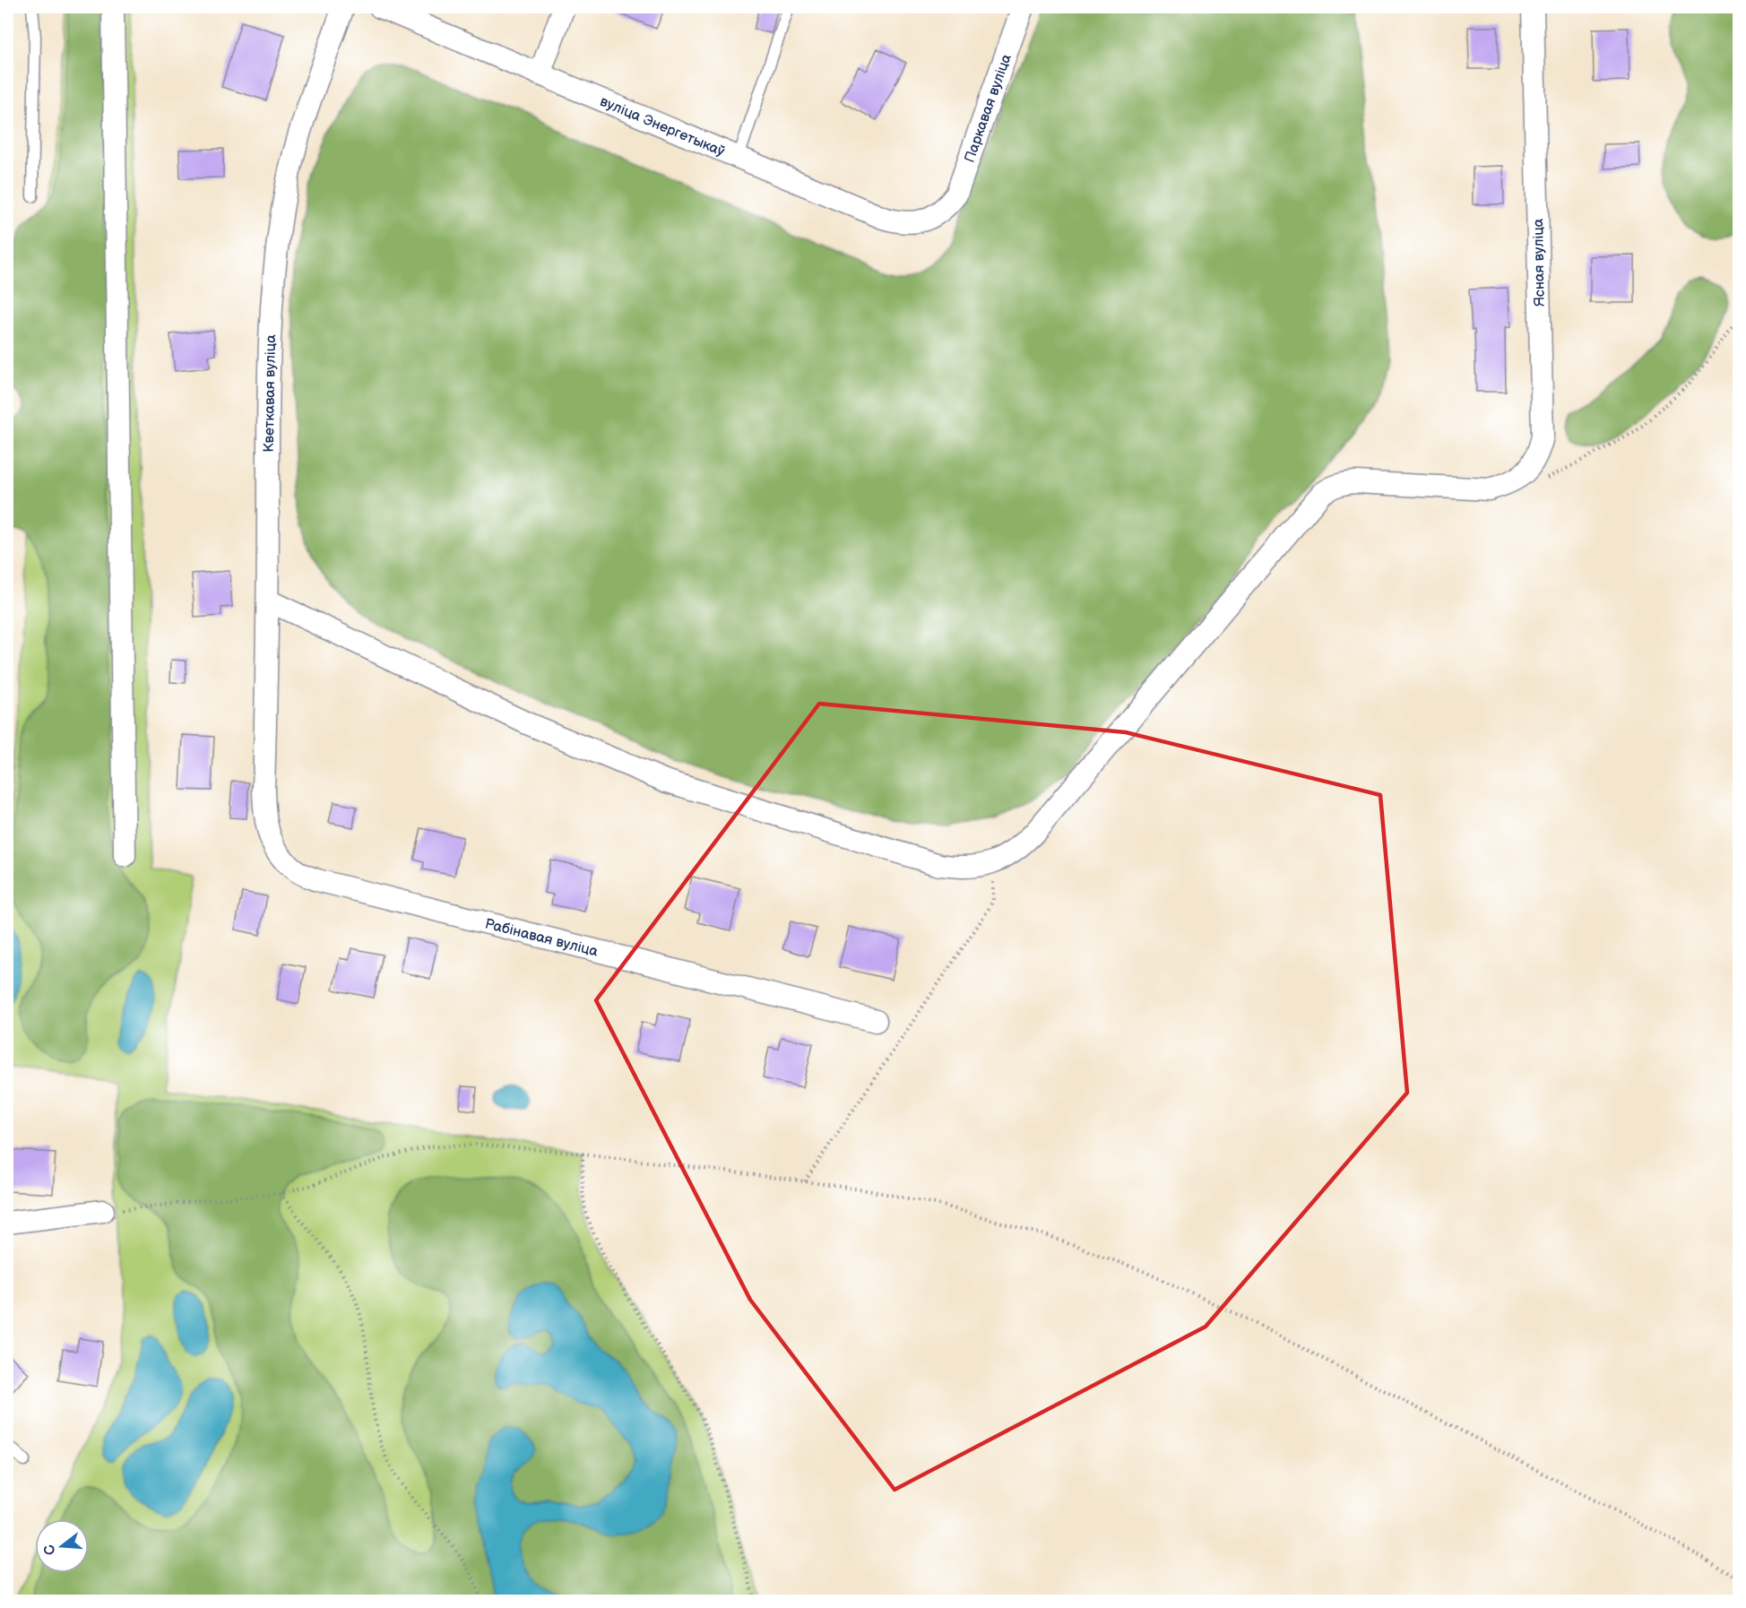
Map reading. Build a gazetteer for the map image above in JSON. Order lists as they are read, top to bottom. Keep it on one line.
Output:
{"streets":{"street":["Паркавая вуліца","вуліца Энергетыкаў","Ясная вуліца","Кветкавая вуліца","Рабінавая вуліца"]},"crossings":[["Паркавая вуліца","вуліца Энергетыкаў"],["Кветкавая вуліца","Рабінавая вуліца"]],"north":"left"}
